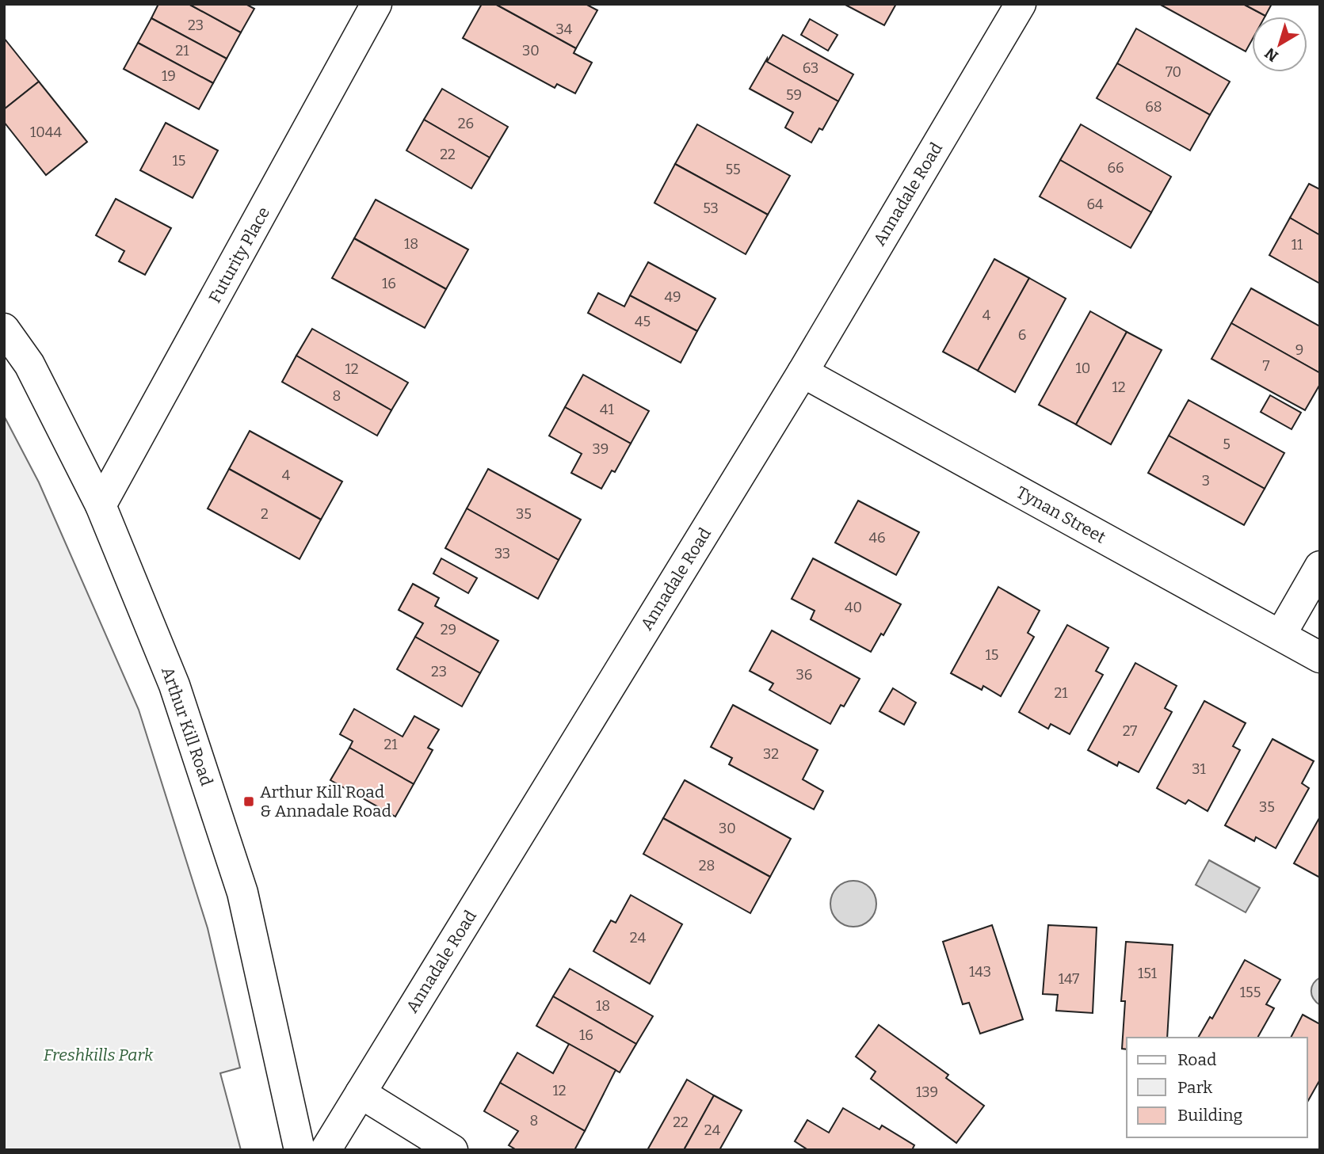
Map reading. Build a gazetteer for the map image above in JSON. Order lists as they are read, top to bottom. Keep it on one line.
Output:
{"streets":{"street":["Annadale Road","Futurity Place","Tynan Street","Arthur Kill Road"]},"crossings":[["Annadale Road","Tynan Street"],["Futurity Place","Arthur Kill Road"]],"parks":["Freshkills Park"],"places":{"transit":["Arthur Kill Road & Annadale Road"]},"house_numbers":["23","34","21","30","63","70","19","59","68","26","1044","22","15","66","55","64","53","18","11","16","49","4","45","6","9","7","10","12","12","8","41","5","39","4","3","2","35","46","33","40","29","15","23","36","21","27","21","32","31","35","30","28","24","143","151","147","155","18","16","12","139","8","22","24"],"legend":["Road","Park","Building"],"north":"bottom left"}
